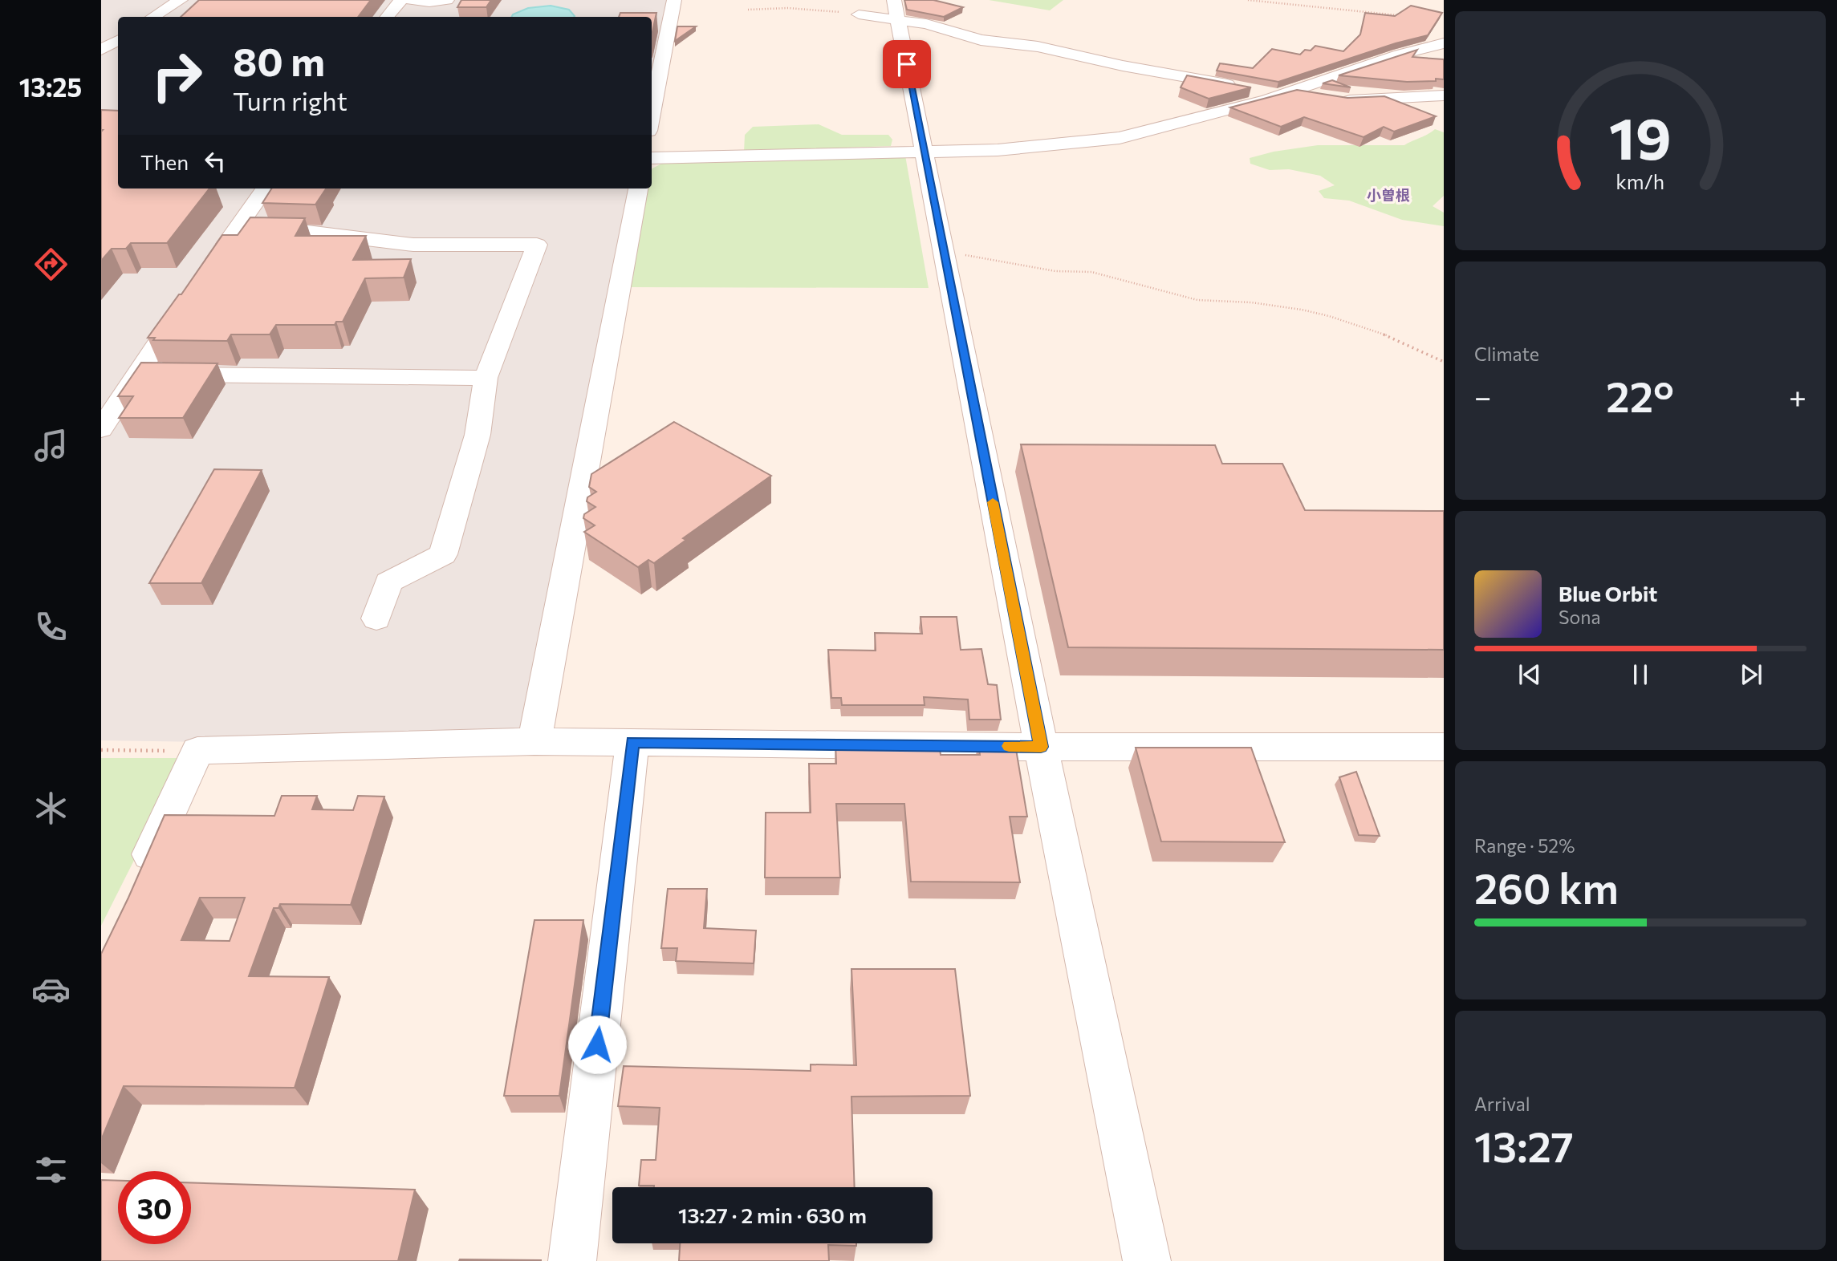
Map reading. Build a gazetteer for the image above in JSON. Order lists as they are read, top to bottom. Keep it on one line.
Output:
{"districts":["小曽根"],"page":{"tabs":"13:25","turn":["80 m","Turn right"],"then":"Then","tile":["Climate",["Range · 52%","260 km"],["Arrival","13:27"]],"heat":["−","22°","+"],"song":["Blue Orbit","Sona"],"limit":"30","trip":"13:27 · 2 min · 630 m","gauge":["19","km/h"]}}
